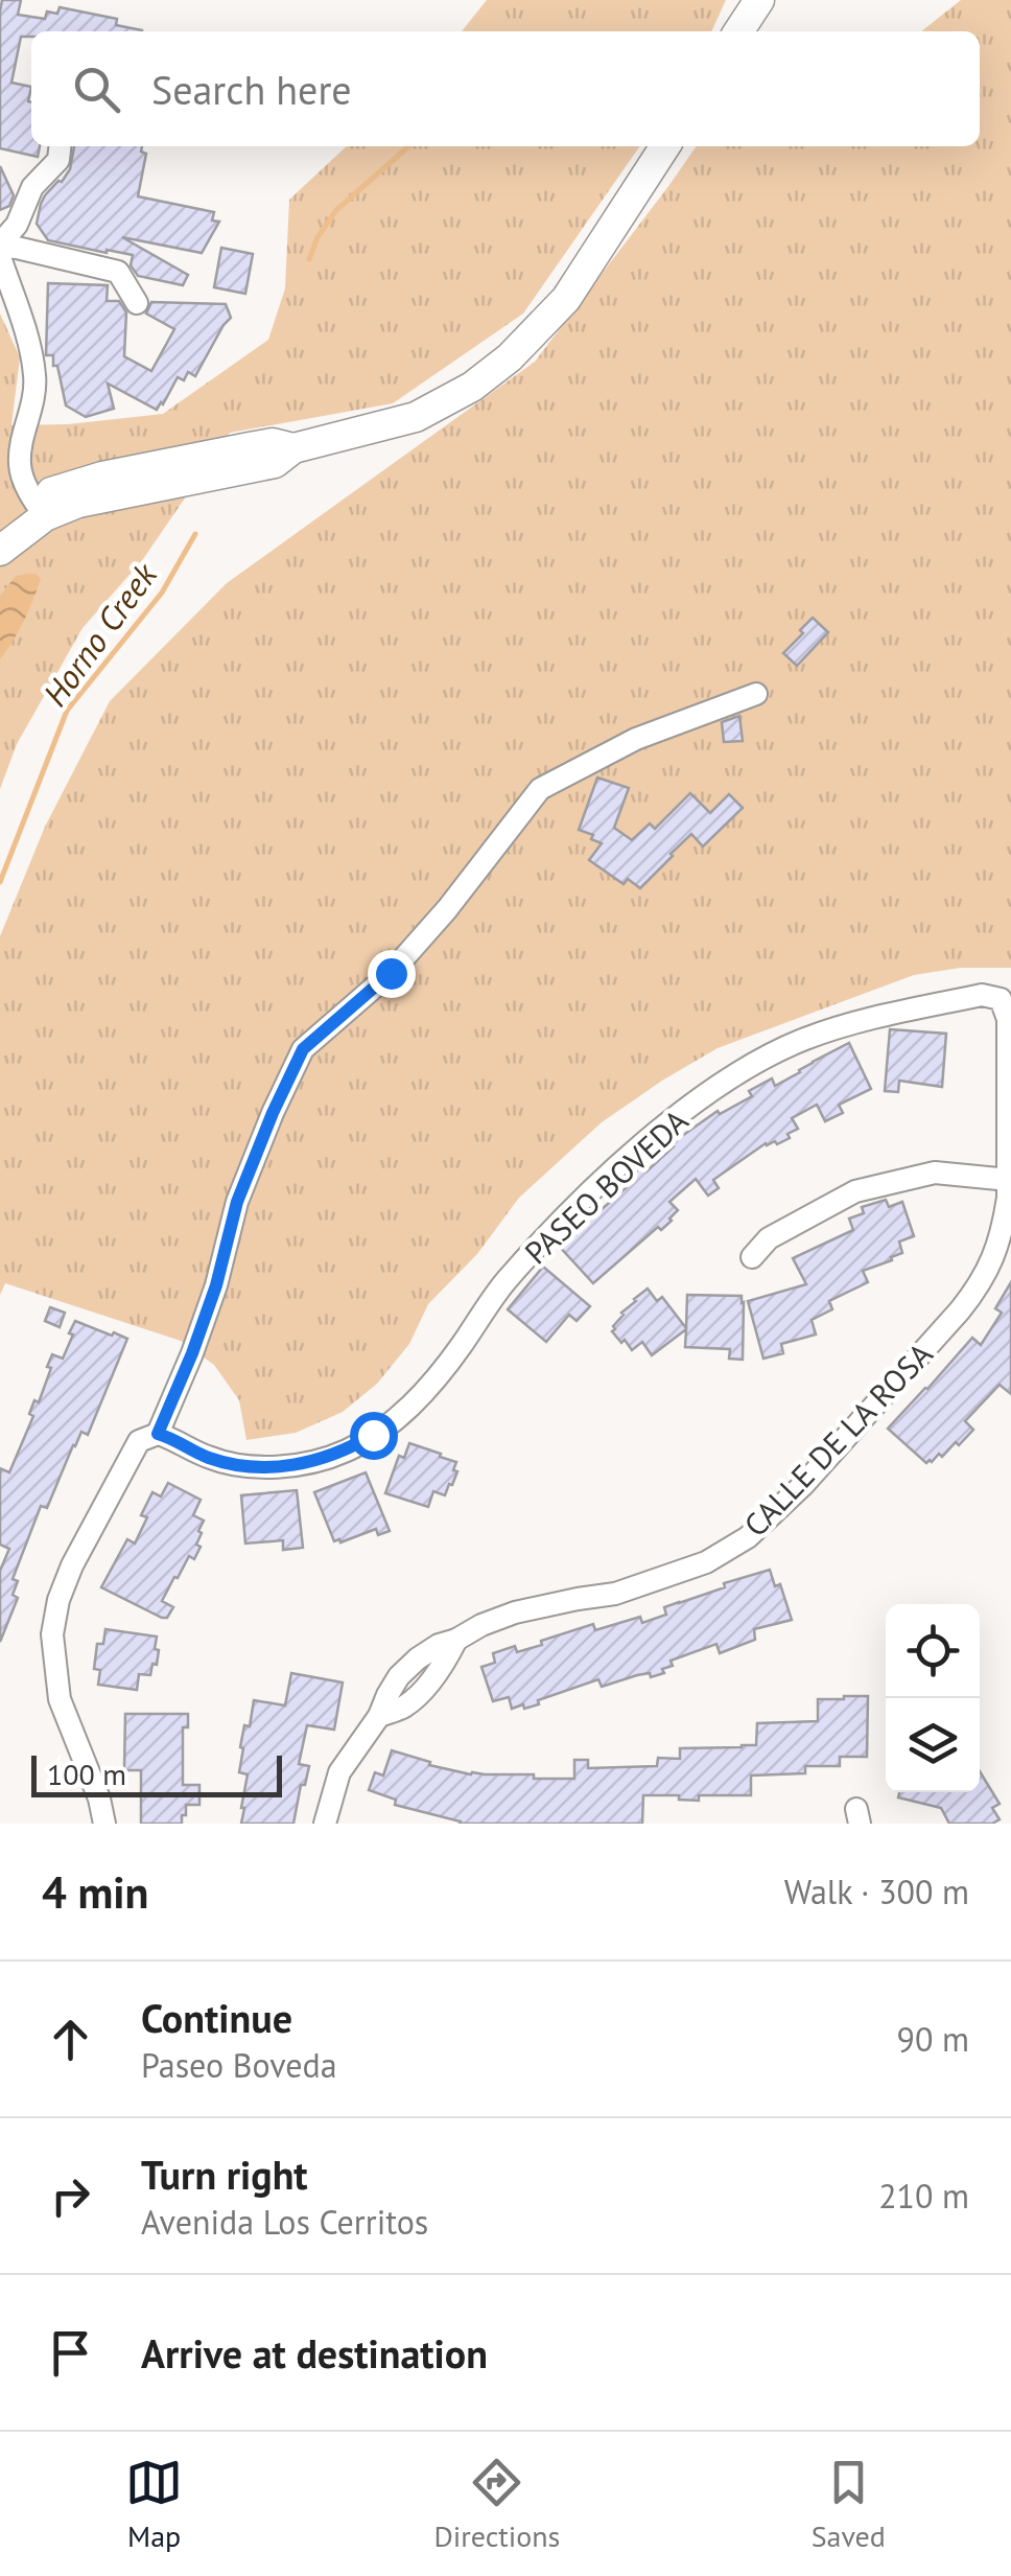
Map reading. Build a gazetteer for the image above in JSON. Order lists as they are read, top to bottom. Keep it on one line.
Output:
{"streets":{"street":["PASEO BOVEDA","CALLE DE LA ROSA"]},"crossings":[["PASEO BOVEDA","CALLE DE LA ROSA"]],"water":["Horno Creek"],"scale_bar":"100 m","page":{"search":"Search here","scale":"100 m","heading":["4 min","Walk · 300 m"],"list":[["Continue","Paseo Boveda","90 m"],["Turn right","Avenida Los Cerritos","210 m"],"Arrive at destination"],"nav":["Map","Directions","Saved"]}}
